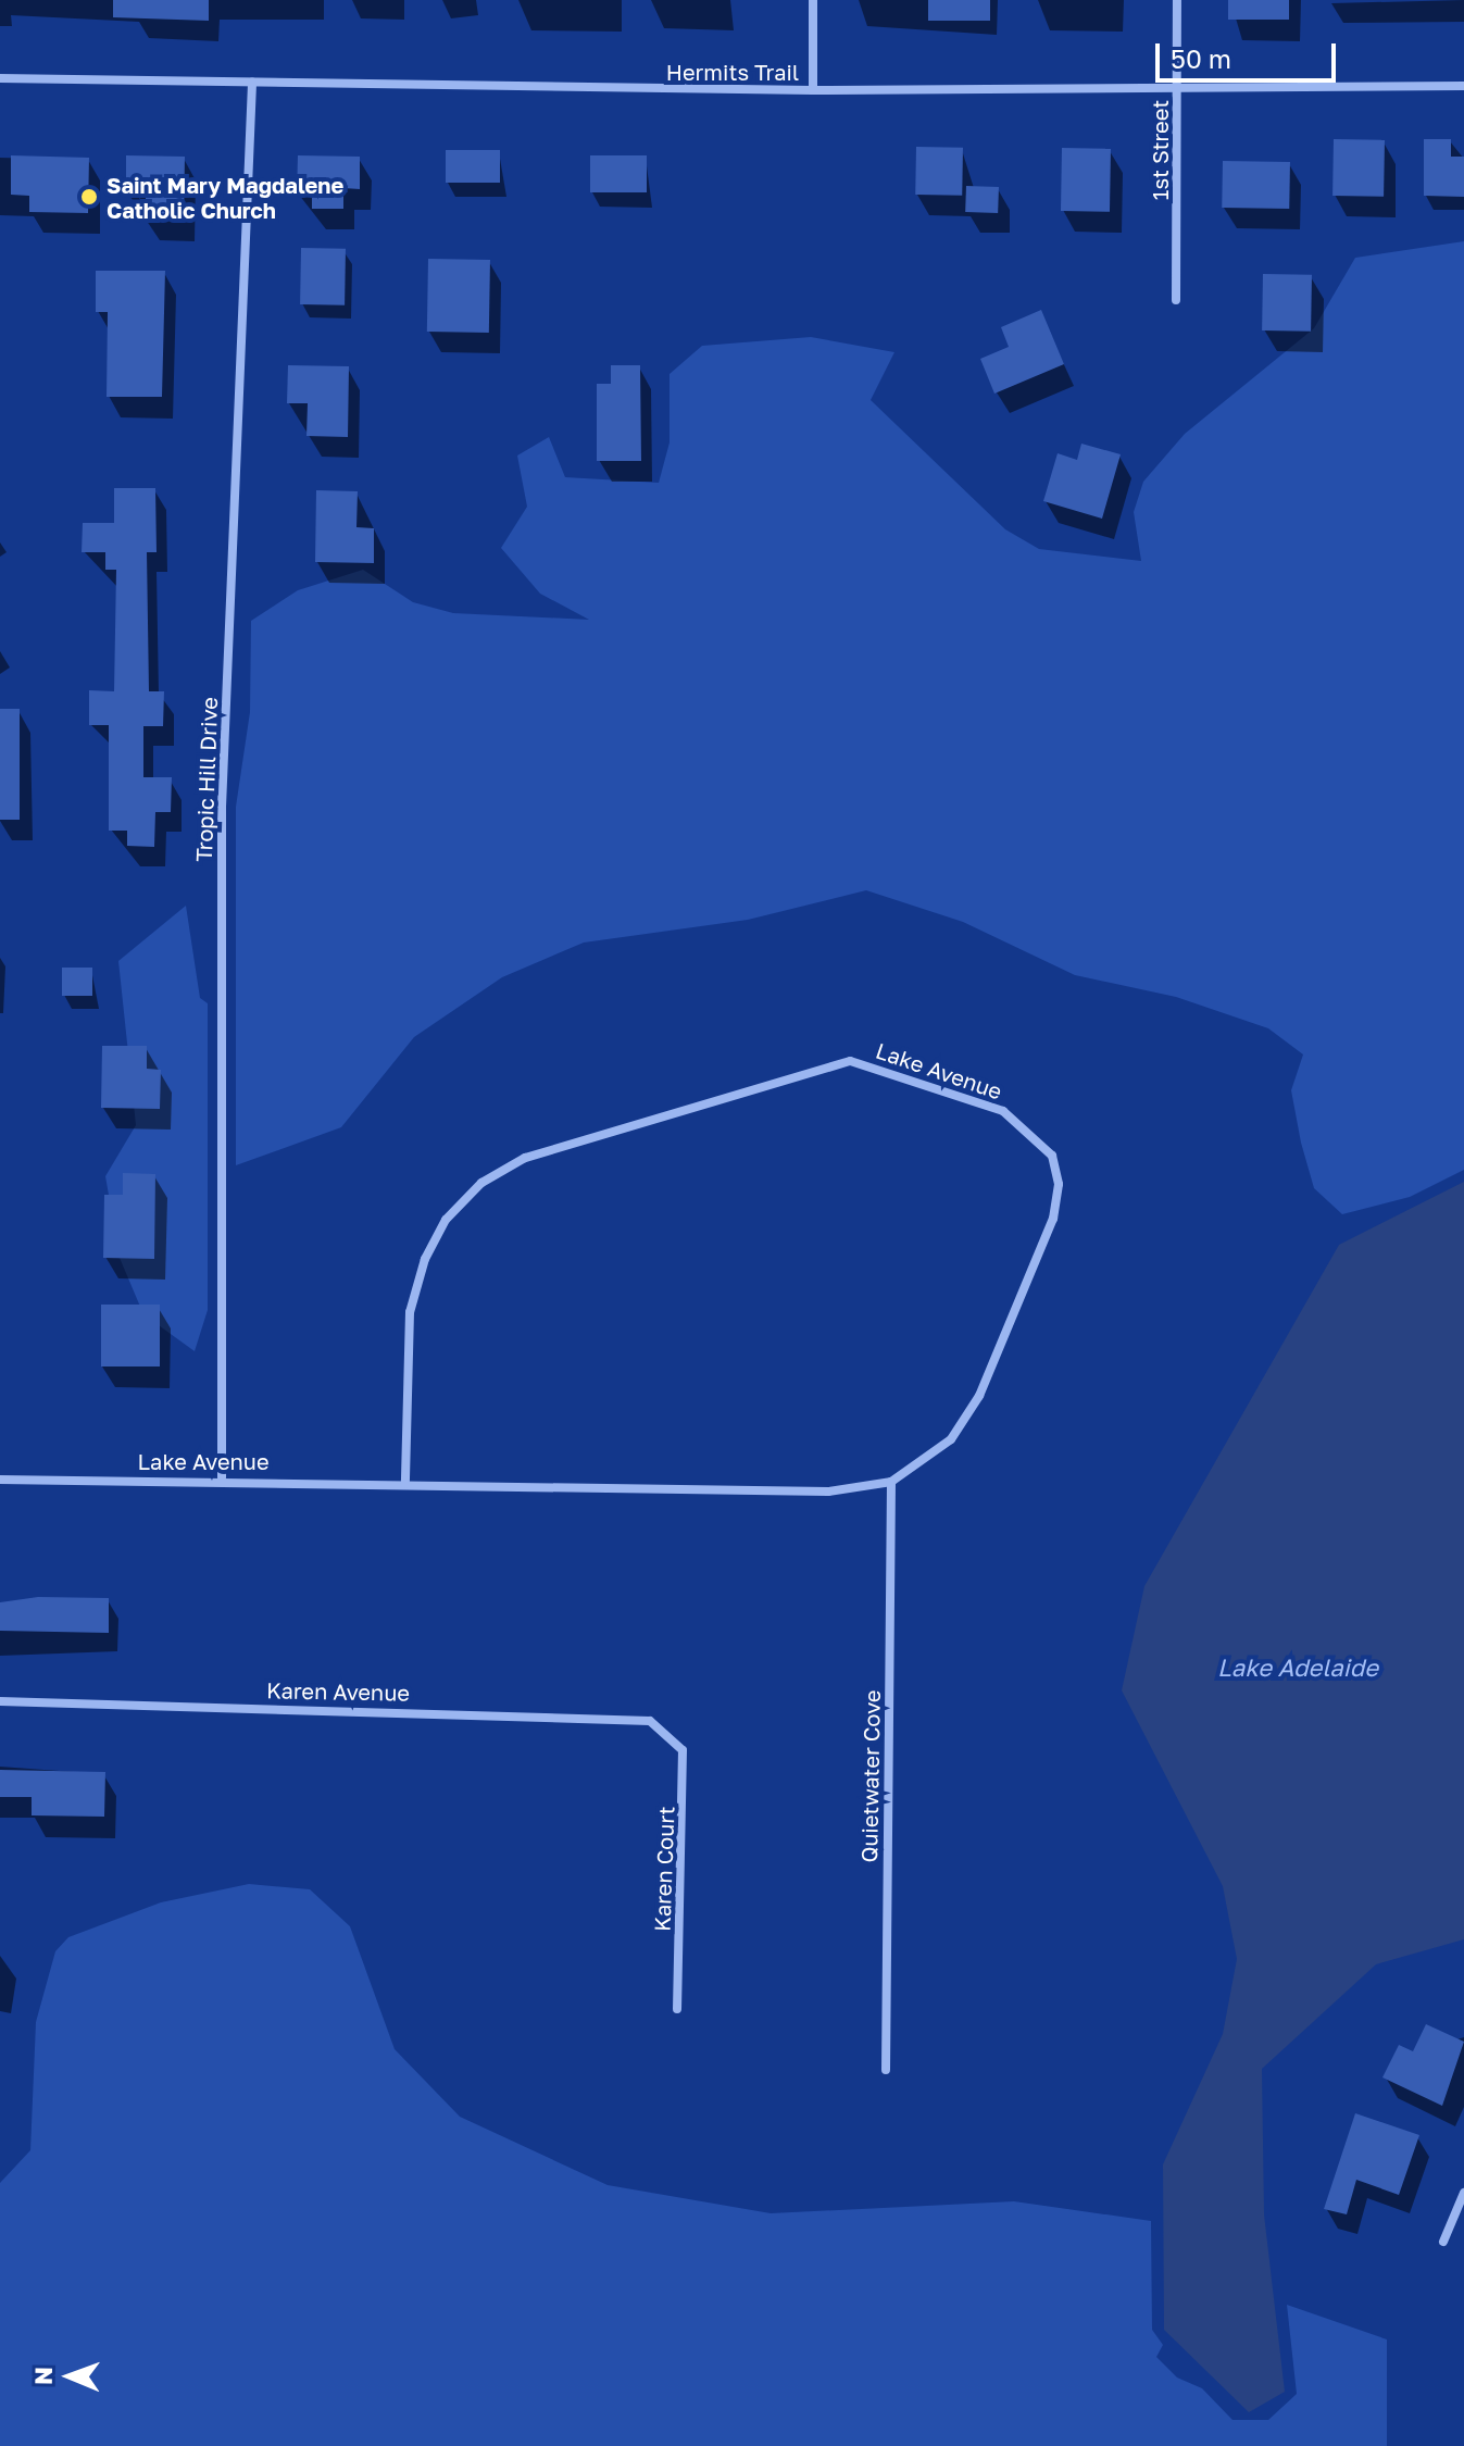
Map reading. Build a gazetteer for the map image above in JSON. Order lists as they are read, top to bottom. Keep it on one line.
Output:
{"streets":{"street":["Hermits Trail","1st Street","Tropic Hill Drive","Lake Avenue","Karen Avenue","Quietwater Cove","Karen Court"]},"crossings":[["Hermits Trail","1st Street"],["Hermits Trail","Tropic Hill Drive"],["Tropic Hill Drive","Lake Avenue"],["Lake Avenue","Quietwater Cove"],["Karen Avenue","Karen Court"]],"water":["Lake Adelaide"],"places":["Saint Mary Magdalene Catholic Church"],"scale_bar":"50 m","north":"left"}
